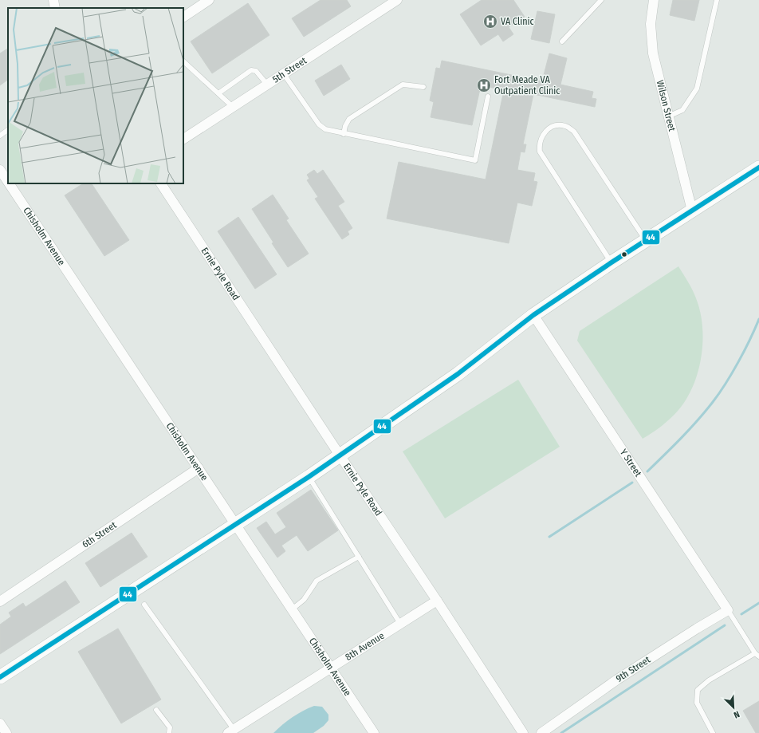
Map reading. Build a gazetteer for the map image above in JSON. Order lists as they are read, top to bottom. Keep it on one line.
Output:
{"streets":{"street":["5th Street","Wilson Street","Chisholm Avenue","Ernie Pyle Road","Y Street","6th Street","8th Avenue","9th Street"]},"crossings":[["Chisholm Avenue","6th Street"],["Chisholm Avenue","8th Avenue"],["Ernie Pyle Road","8th Avenue"],["Y Street","9th Street"]],"places":{"hospital":["VA Clinic","Fort Meade VA Outpatient Clinic"]},"lines":["transit line 44"],"north":"bottom right"}
